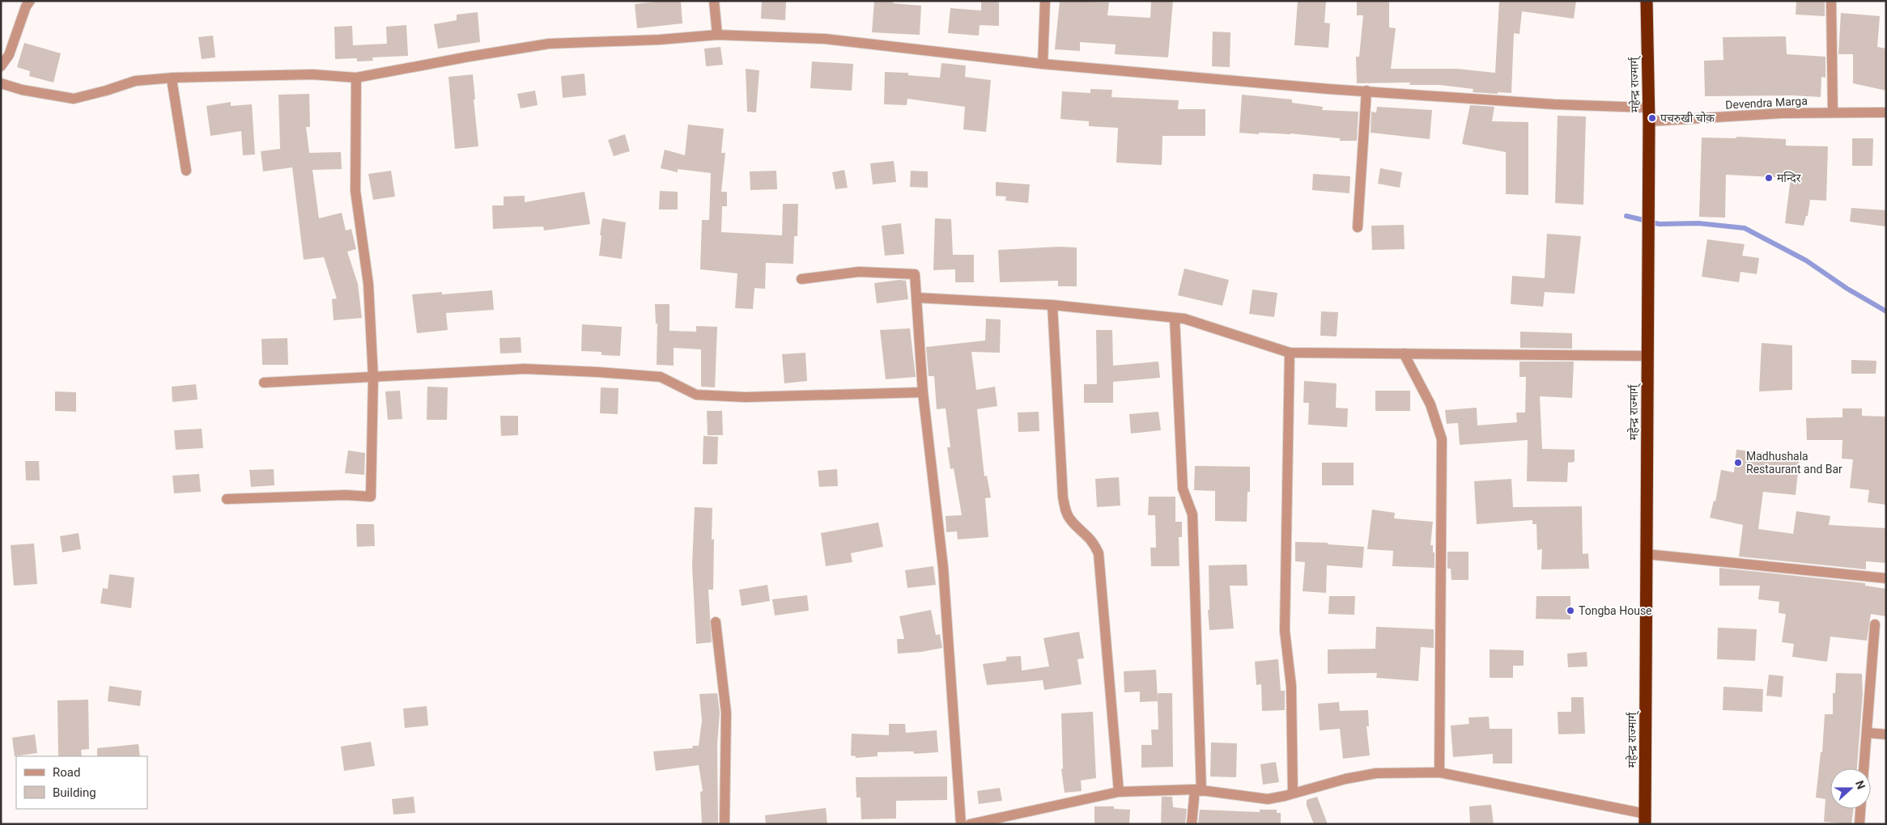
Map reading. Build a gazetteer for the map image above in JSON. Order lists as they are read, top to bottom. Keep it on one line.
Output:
{"streets":{"highway":["महेन्द्र राज्मार्ग्"],"street":["Devendra Marga"]},"crossings":[["महेन्द्र राज्मार्ग्","Devendra Marga"]],"places":["पचरुखी चोक","मन्दिर","Madhushala Restaurant and Bar","Tongba House"],"legend":["Road","Building"],"north":"right"}
